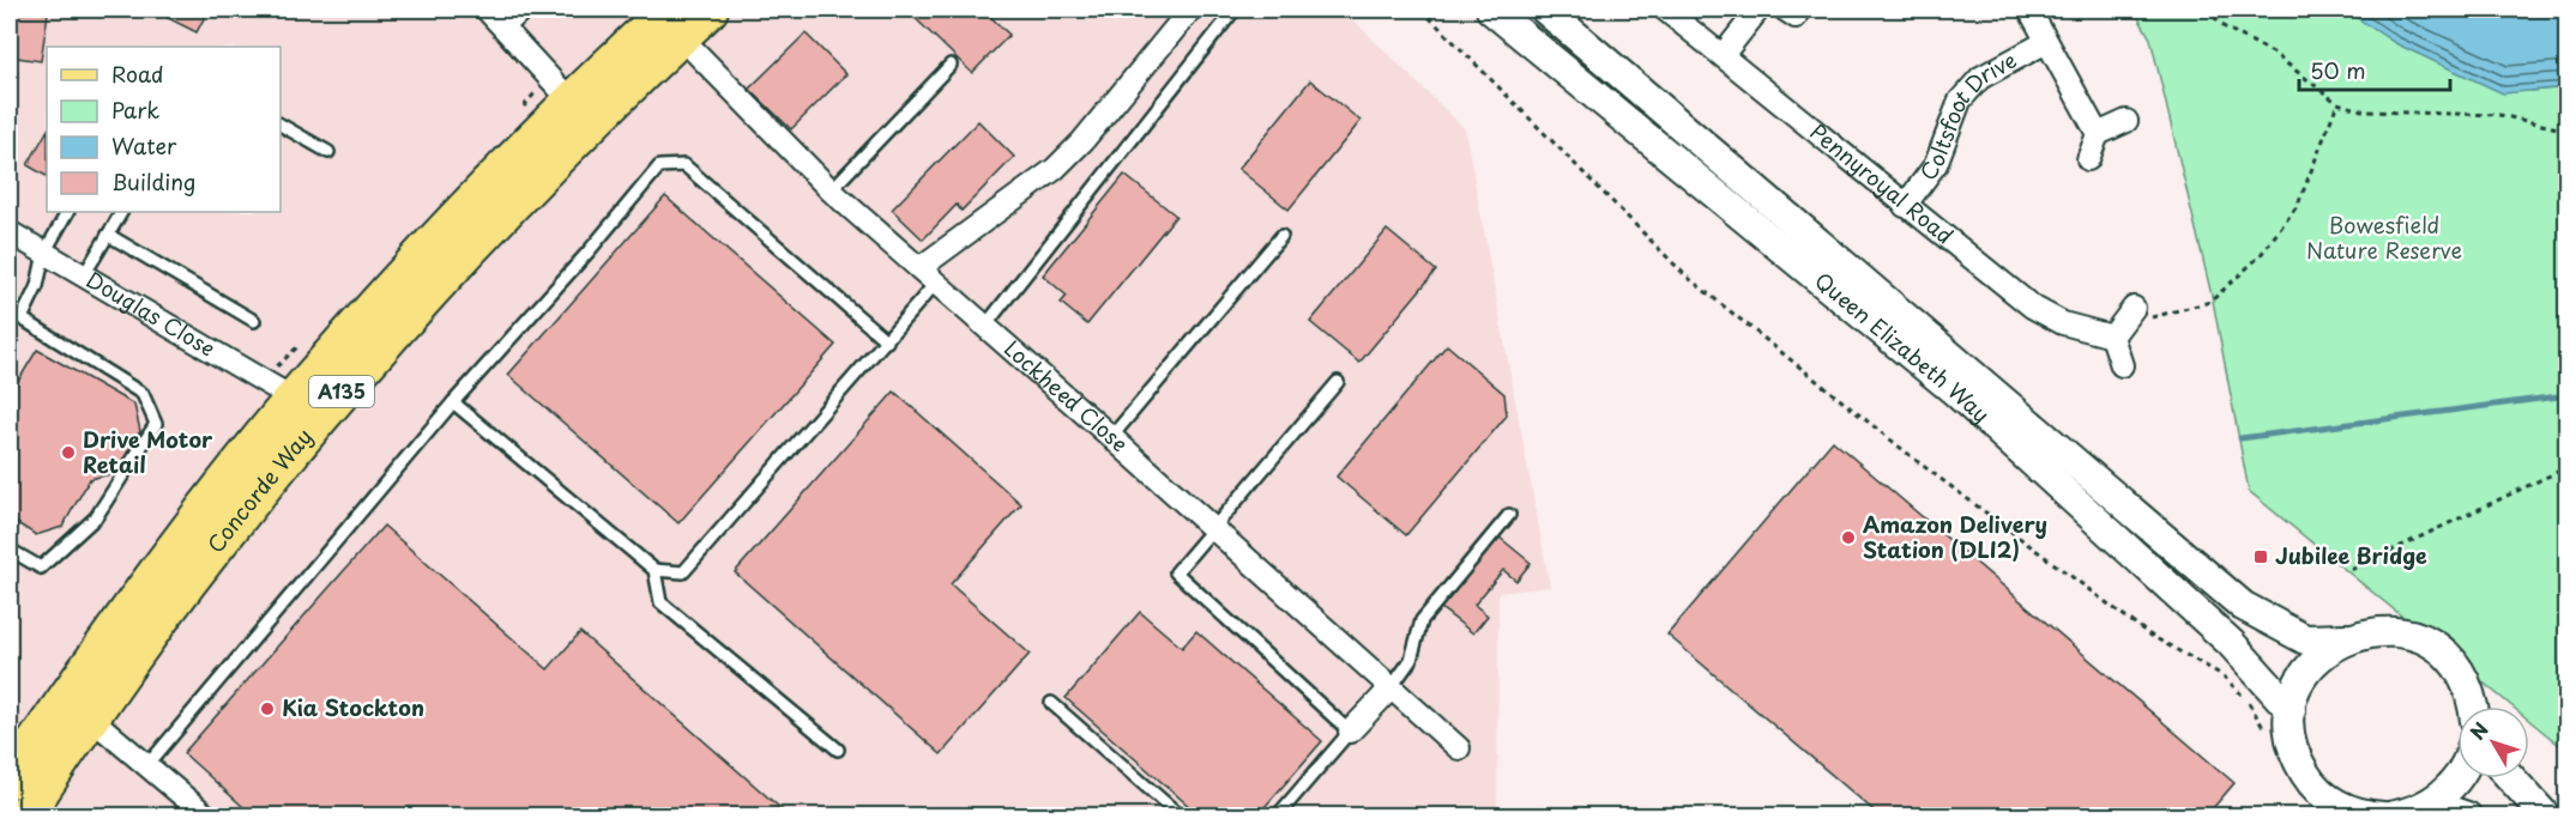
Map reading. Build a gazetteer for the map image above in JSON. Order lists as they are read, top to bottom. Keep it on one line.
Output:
{"streets":{"main road":["A135","Concorde Way"],"street":["Coltsfoot Drive","Pennyroyal Road","Douglas Close","Queen Elizabeth Way","Lockheed Close"]},"crossings":[["Coltsfoot Drive","Pennyroyal Road"],["Douglas Close","Concorde Way"],["Lockheed Close","Concorde Way"]],"parks":["Bowesfield Nature Reserve"],"places":{"other":["Drive Motor Retail","Amazon Delivery Station (DLI2)","Kia Stockton"],"transit":["Jubilee Bridge"]},"legend":["Road","Park","Water","Building"],"scale_bar":"50 m","north":"top left"}
